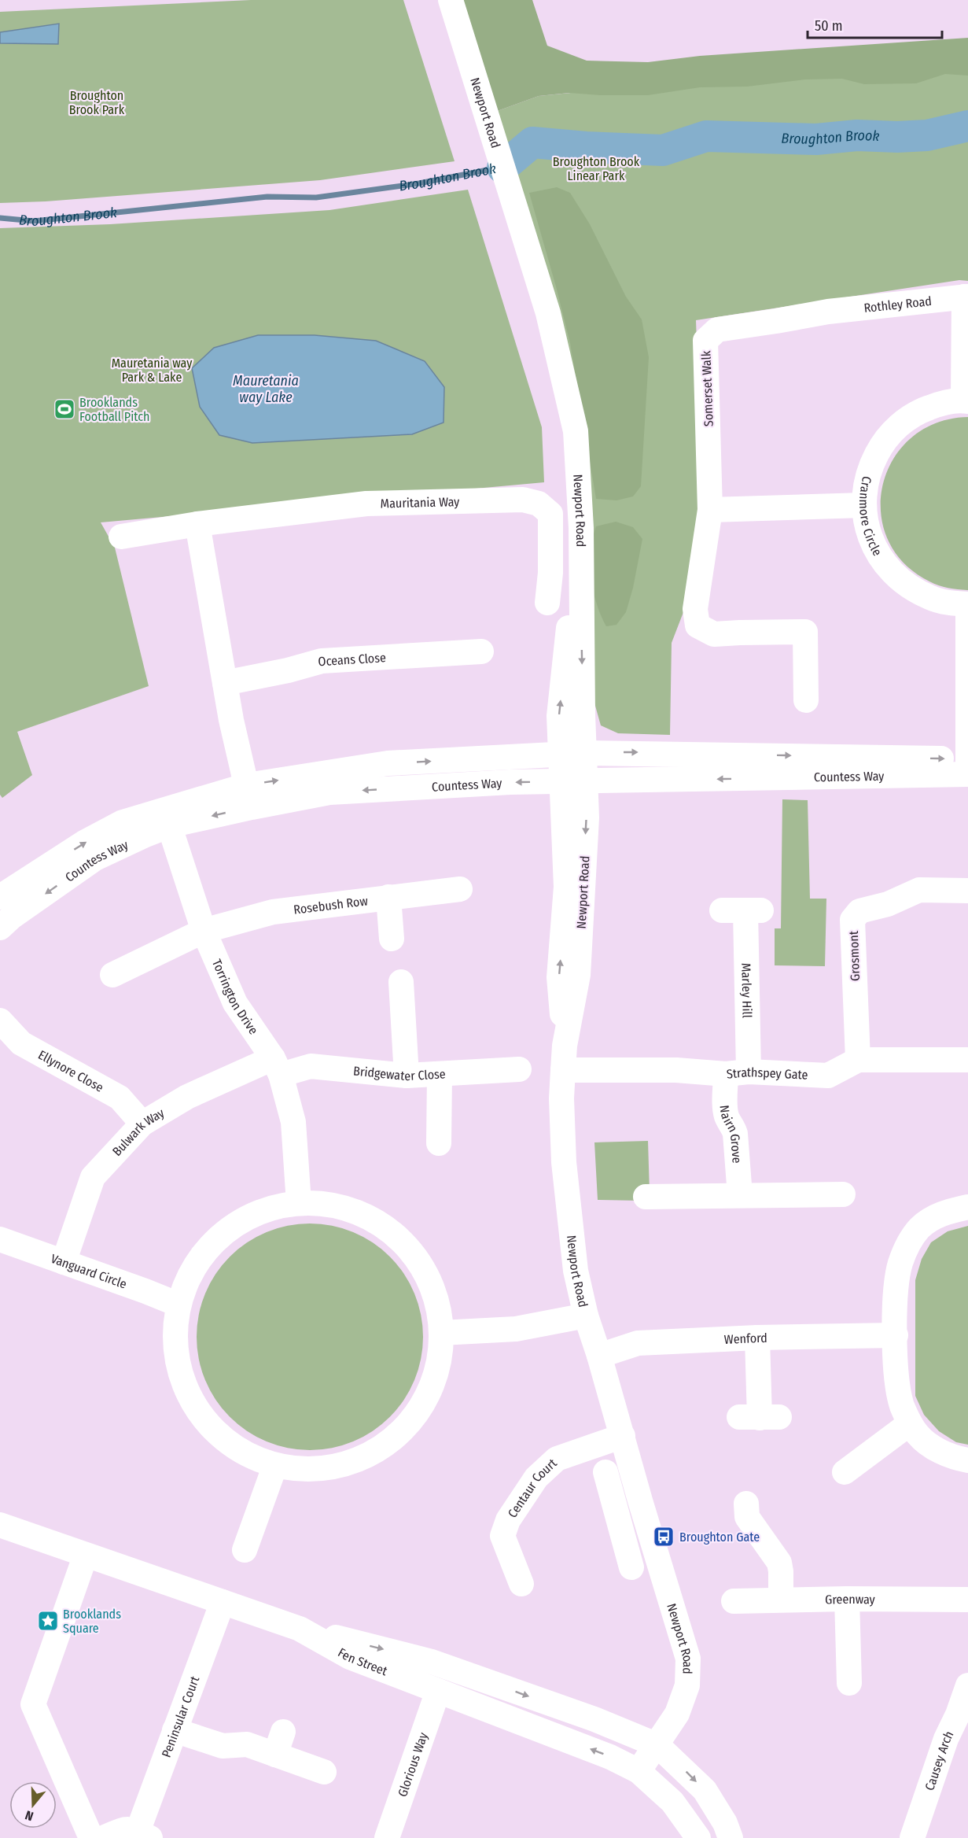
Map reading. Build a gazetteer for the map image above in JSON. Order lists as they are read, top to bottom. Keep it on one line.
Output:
{"streets":{"street":["Newport Road","Rothley Road","Somerset Walk","Mauritania Way","Cranmore Circle","Oceans Close","Countess Way","Rosebush Row","Grosmont","Marley Hill","Torrington Drive","Bridgewater Close","Ellynore Close","Strathspey Gate","Bulwark Way","Nairn Grove","Vanguard Circle","Wenford","Centaur Court","Greenway","Fen Street","Peninsular Court","Causey Arch","Glorious Way"]},"crossings":[["Newport Road","Countess Way"],["Newport Road","Strathspey Gate"],["Newport Road","Wenford"],["Newport Road","Centaur Court"],["Newport Road","Fen Street"],["Rothley Road","Somerset Walk"],["Countess Way","Torrington Drive"],["Rosebush Row","Torrington Drive"],["Grosmont","Strathspey Gate"],["Marley Hill","Strathspey Gate"],["Marley Hill","Nairn Grove"],["Torrington Drive","Bridgewater Close"],["Torrington Drive","Bulwark Way"],["Bridgewater Close","Bulwark Way"],["Ellynore Close","Bulwark Way"],["Strathspey Gate","Nairn Grove"],["Bulwark Way","Vanguard Circle"],["Fen Street","Peninsular Court"],["Fen Street","Glorious Way"]],"water":["Broughton Brook","Mauretania way Lake"],"parks":["Broughton Brook Park","Broughton Brook Linear Park","Mauretania way Park & Lake"],"places":{"sports":["Brooklands Football Pitch"],"bus stop":["Broughton Gate"],"place":["Brooklands Square"]},"scale_bar":"50 m","north":"bottom"}
